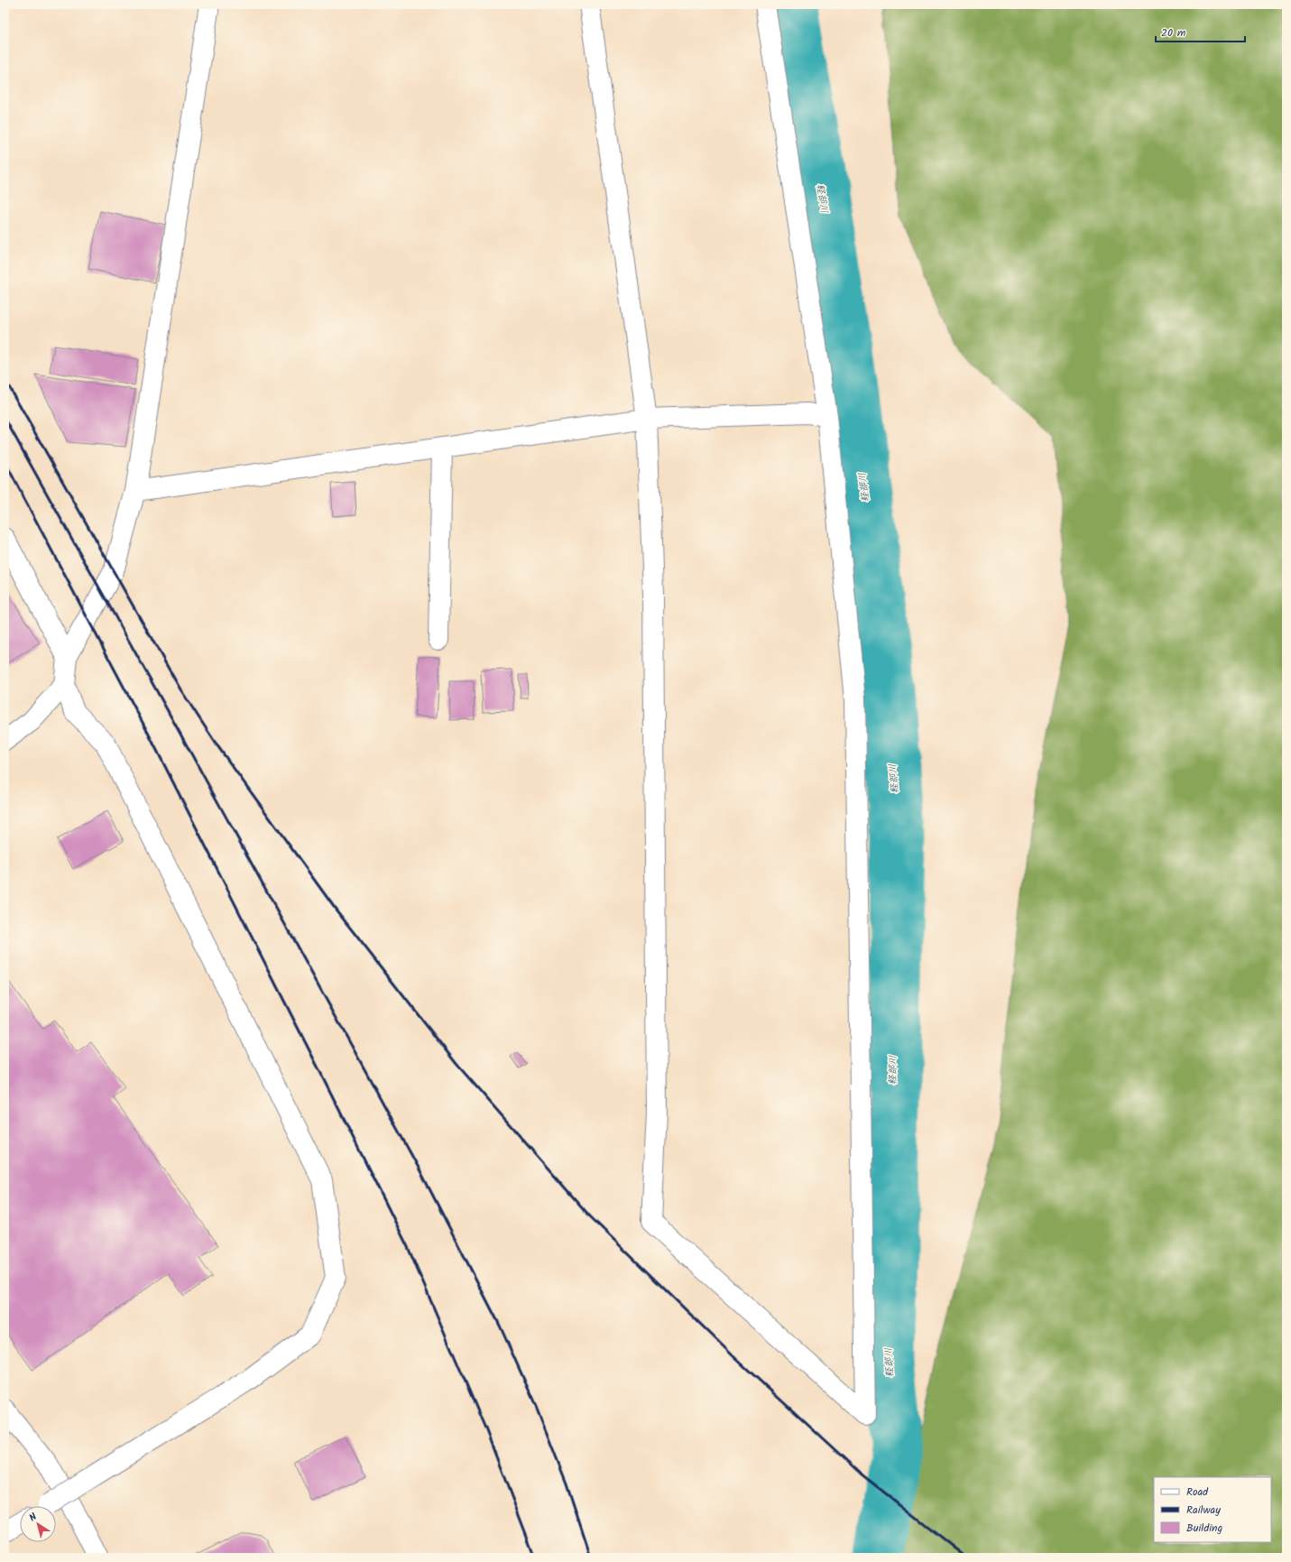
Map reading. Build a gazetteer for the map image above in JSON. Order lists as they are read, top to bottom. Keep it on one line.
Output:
{"water":["軽部川"],"legend":["Road","Railway","Building"],"scale_bar":"20 m","north":"top left"}
